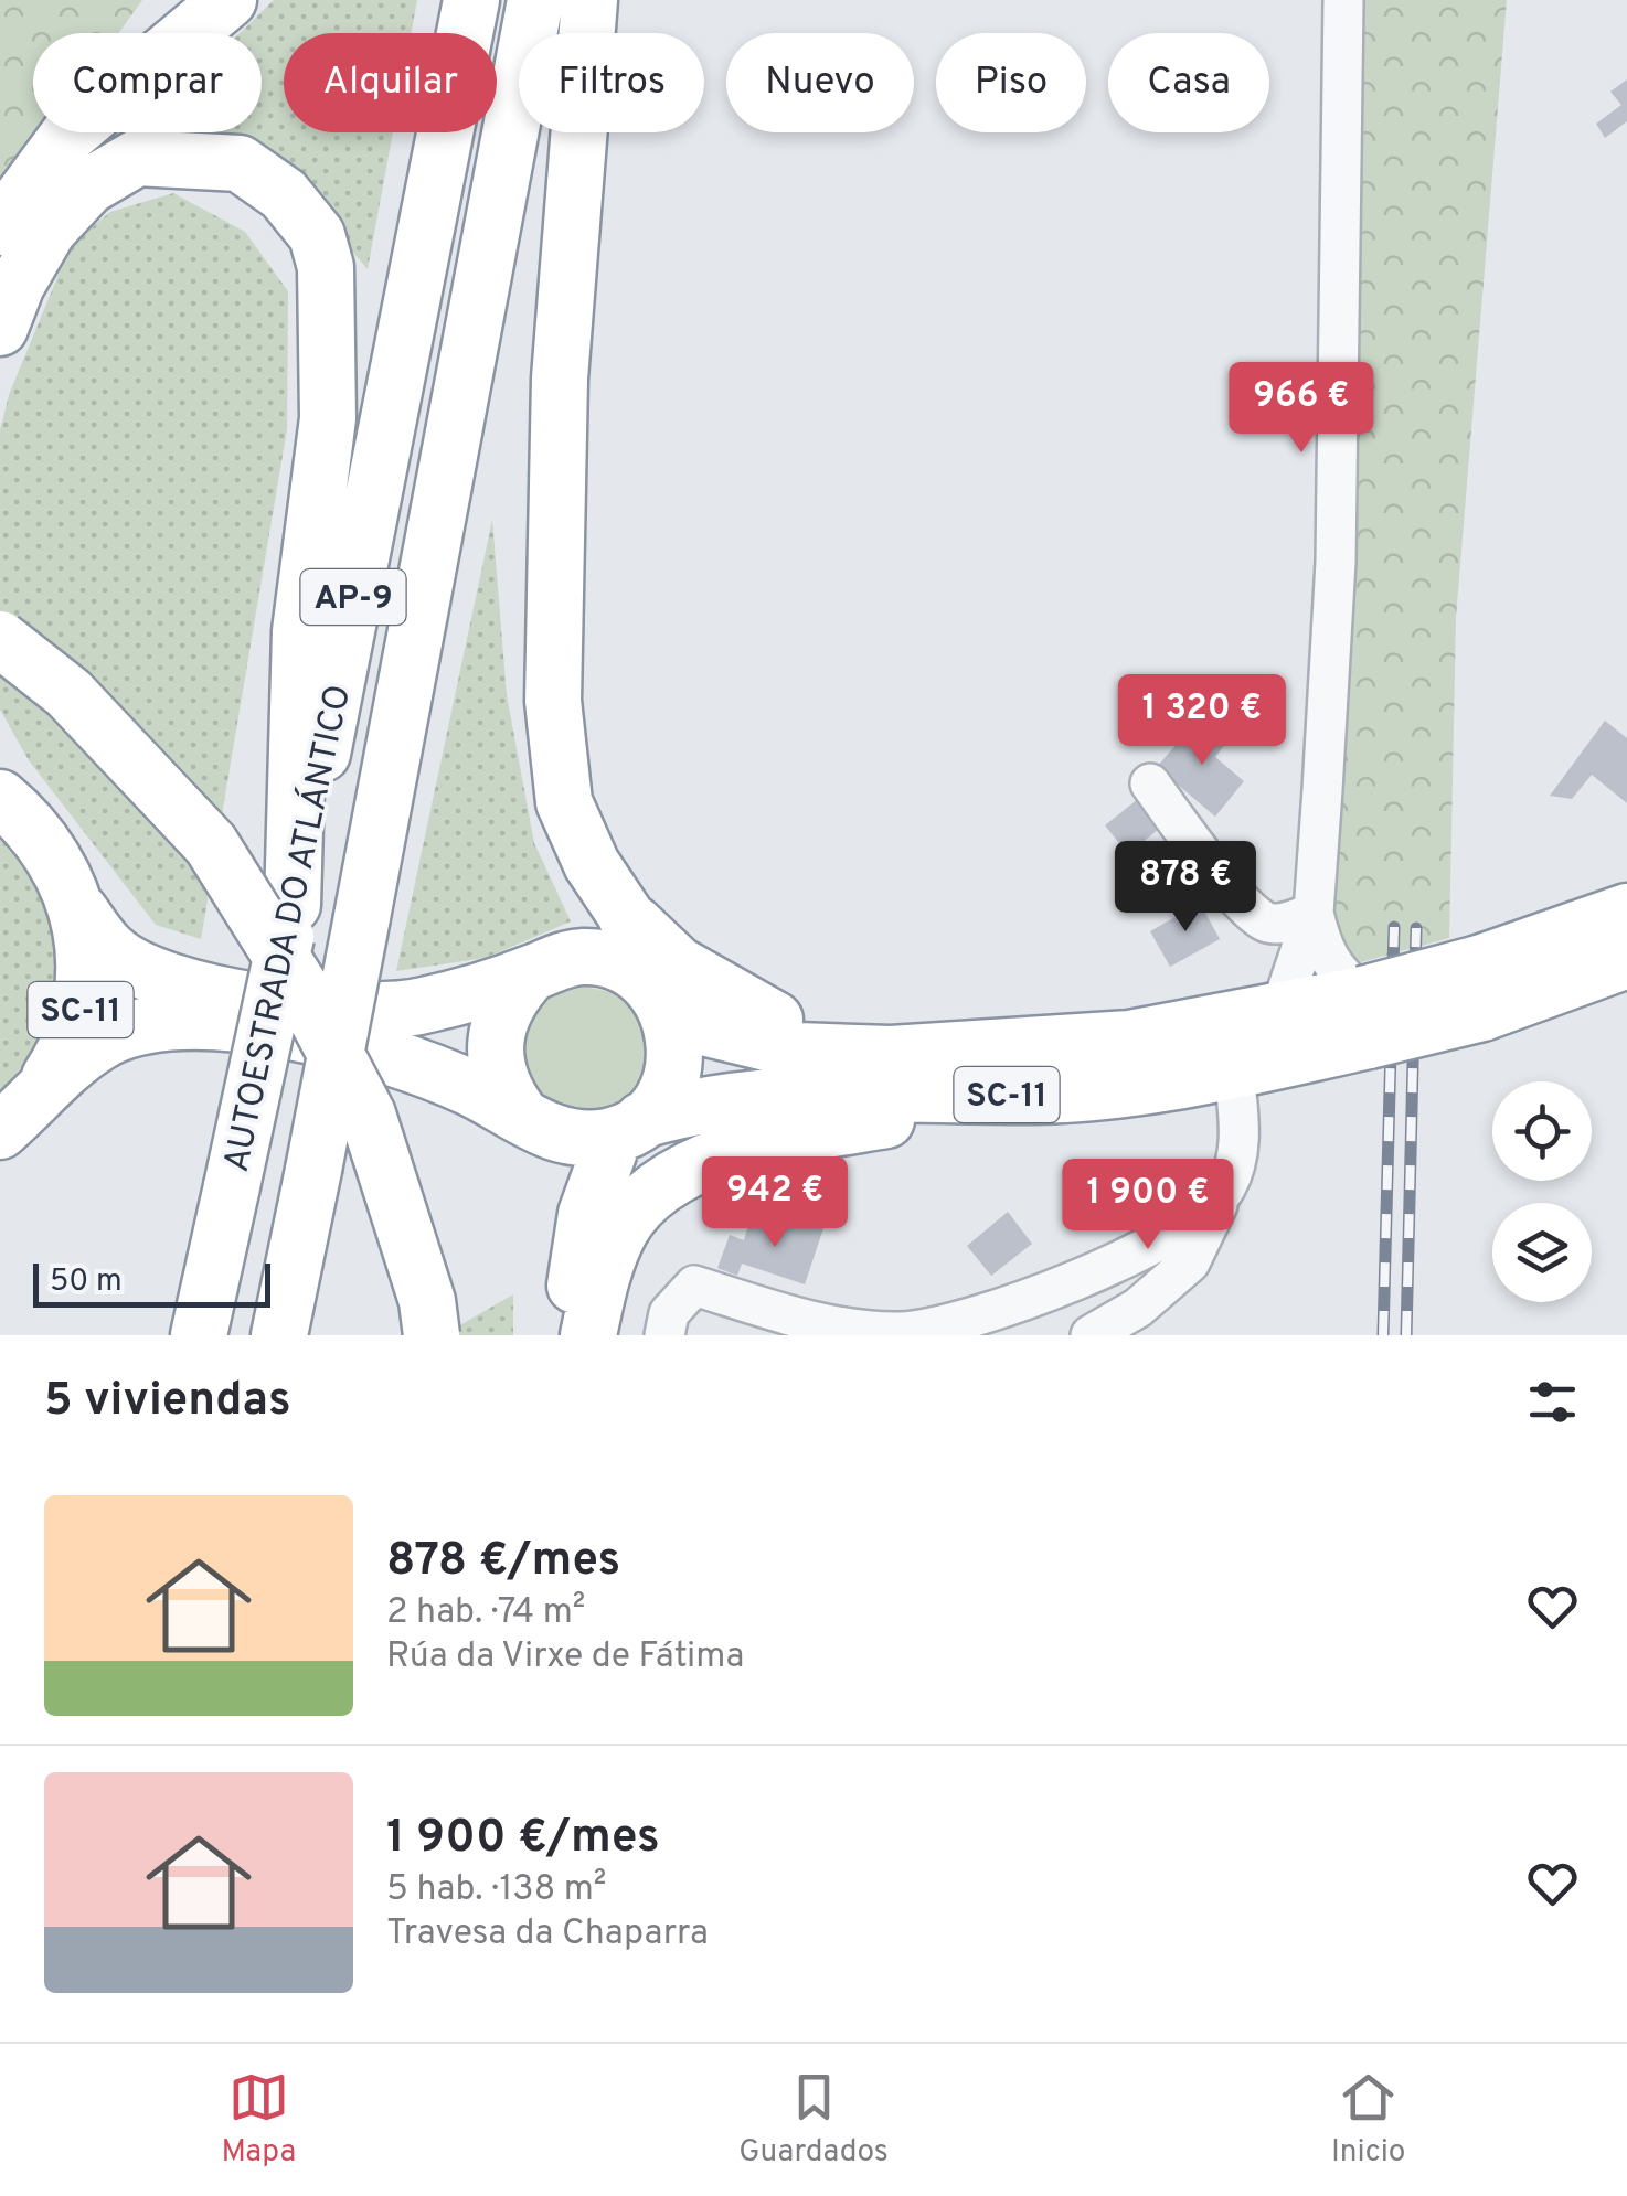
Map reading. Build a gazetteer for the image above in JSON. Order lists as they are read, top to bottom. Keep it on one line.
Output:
{"streets":{"highway":["AP-9","AUTOESTRADA DO ATLÁNTICO","SC-11"]},"scale_bar":"50 m","page":{"chip":["Comprar","Alquilar","Filtros","Nuevo","Piso","Casa"],"price":["966 €","1 320 €","878 €","942 €","1 900 €"],"scale":"50 m","heading":"5 viviendas","list":[{"name":"878 €/mes","note":"2 hab. · 74 m² · Rúa da Virxe de Fátima"},{"name":"1 900 €/mes","note":"5 hab. · 138 m² · Travesa da Chaparra"}],"tabs":["Mapa","Guardados","Inicio"]}}
